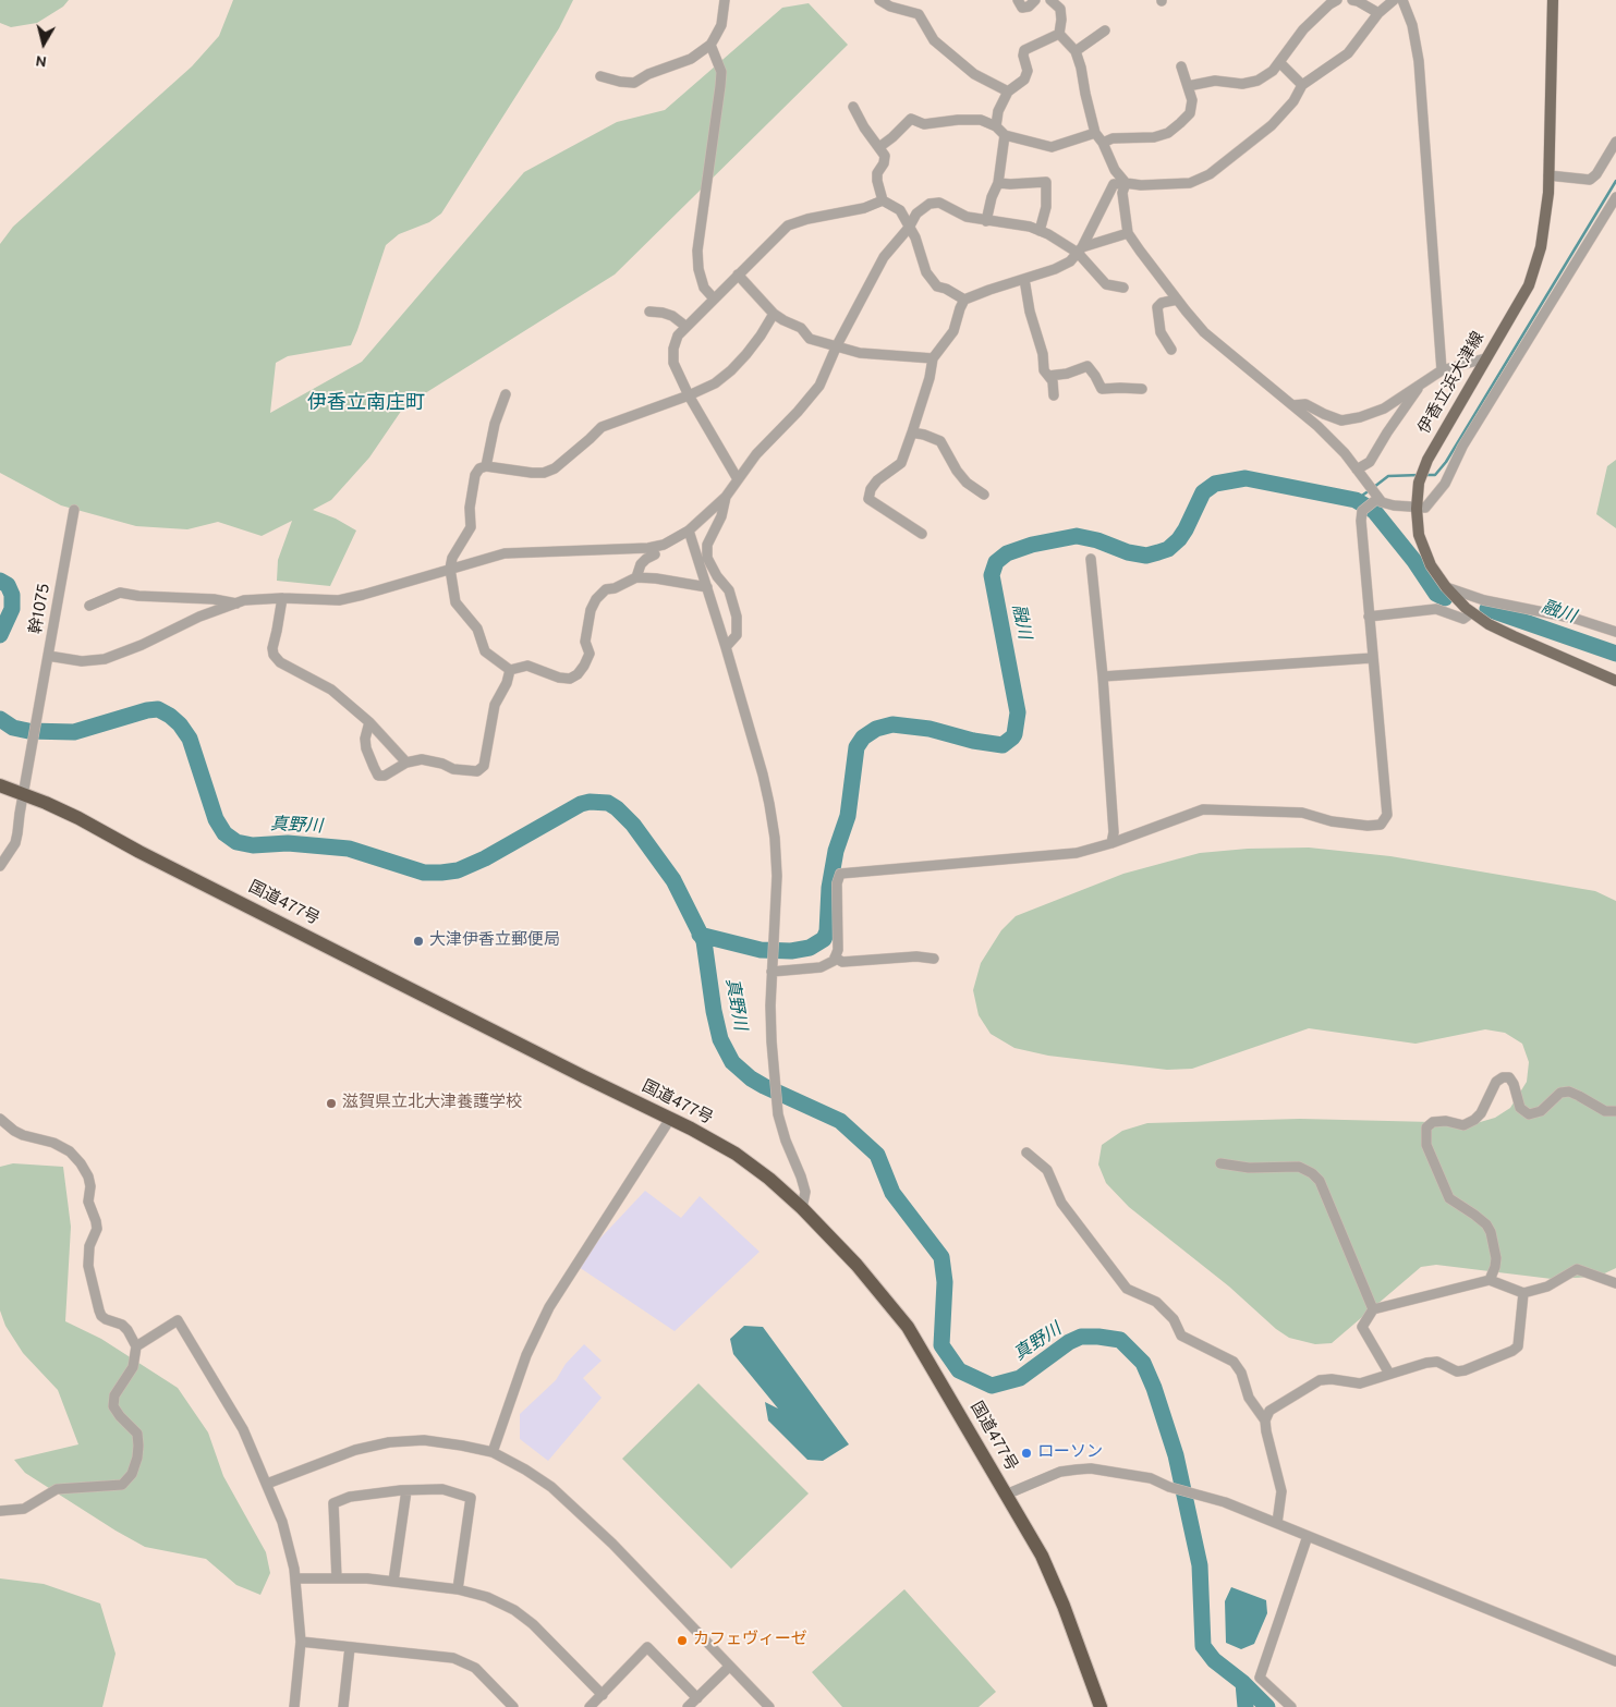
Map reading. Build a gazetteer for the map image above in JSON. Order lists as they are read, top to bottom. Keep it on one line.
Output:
{"streets":{"highway":["国道477号"],"main road":["伊香立浜大津線"],"street":["幹1075"]},"crossings":[["幹1075","国道477号"]],"districts":["伊香立南庄町"],"water":["融川","真野川"],"places":["大津伊香立郵便局","滋賀県立北大津養護学校","ローソン","カフェヴィーゼ"],"north":"bottom"}
